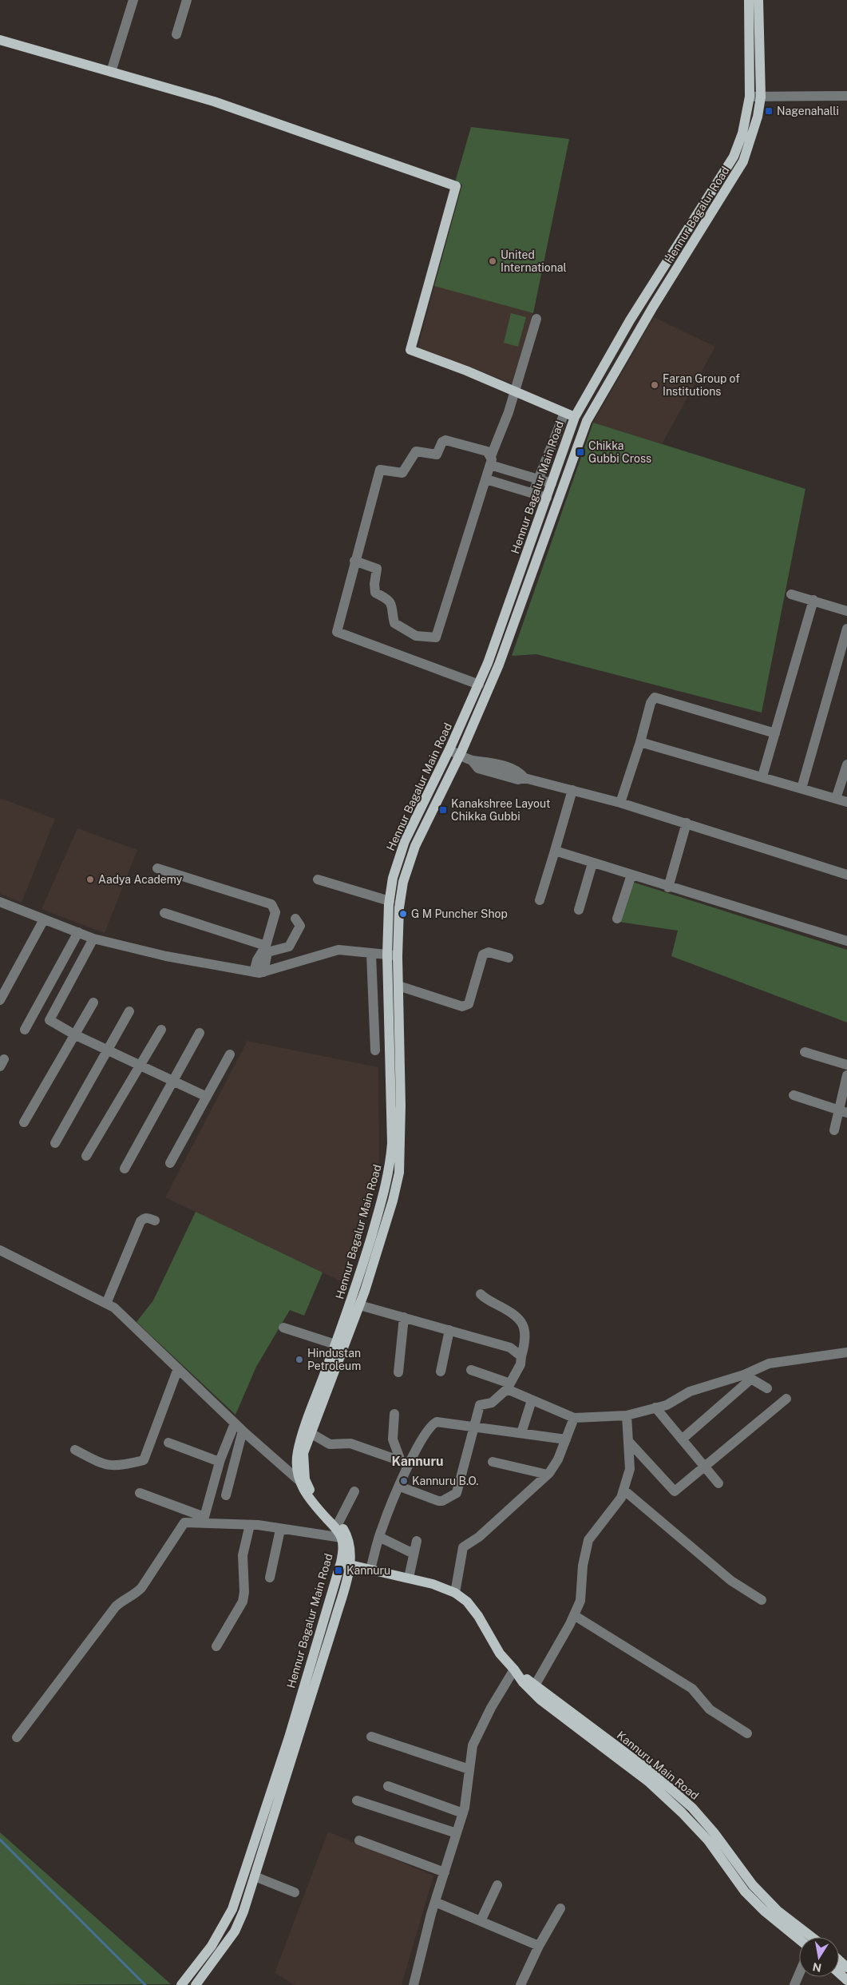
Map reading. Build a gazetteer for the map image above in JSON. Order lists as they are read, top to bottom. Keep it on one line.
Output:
{"streets":{"main road":["Hennur Bagalur Road","Hennur Bagalur Main Road","Kannuru Main Road"]},"crossings":[["Hennur Bagalur Road","Hennur Bagalur Main Road"]],"districts":["Kannuru"],"places":{"transit":["Nagenahalli","Chikka Gubbi Cross","Kanakshree Layout Chikka Gubbi","Kannuru"],"other":["United International","Faran Group of Institutions","Aadya Academy","G M Puncher Shop","Hindustan Petroleum","Kannuru B.O."]},"north":"bottom"}
